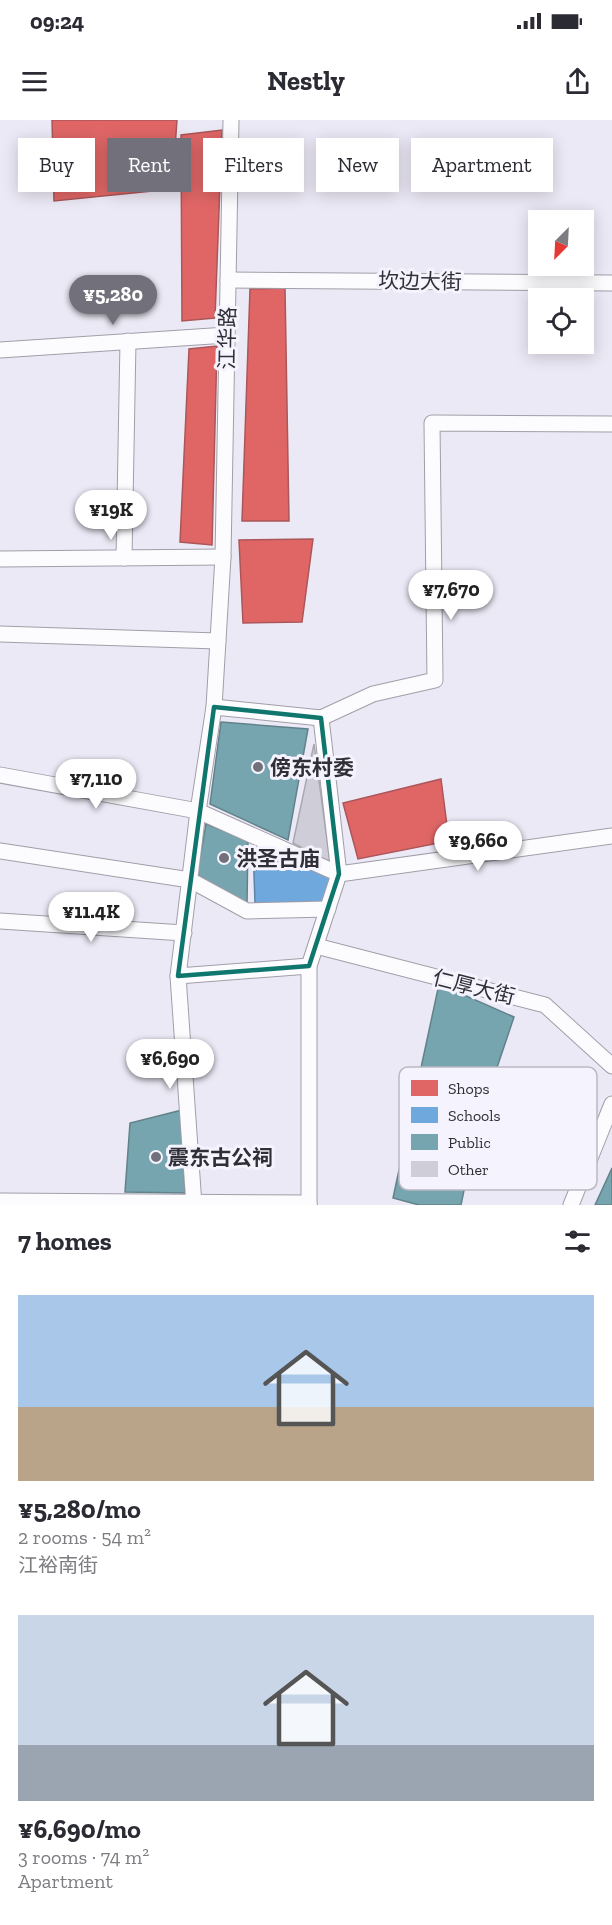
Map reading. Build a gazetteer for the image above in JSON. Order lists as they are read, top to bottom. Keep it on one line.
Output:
{"streets":{"street":["坎边大街","江华路","仁厚大街"]},"crossings":[["坎边大街","江华路"]],"places":["傍东村委","洪圣古庙","震东古公祠"],"legend":["Shops","Schools","Public","Other"],"north":"bottom left","page":{"status":"09:24","header":"Nestly","chip":["Buy","Rent","Filters","New","Apartment"],"price":["¥5,280","¥19K","¥7,670","¥7,110","¥9,660","¥11.4K","¥6,690"],"heading":"7 homes","list":[{"name":"¥5,280/mo","note":"2 rooms · 54 m² · 江裕南街"},{"name":"¥6,690/mo","note":"3 rooms · 74 m² · Apartment"}]}}
